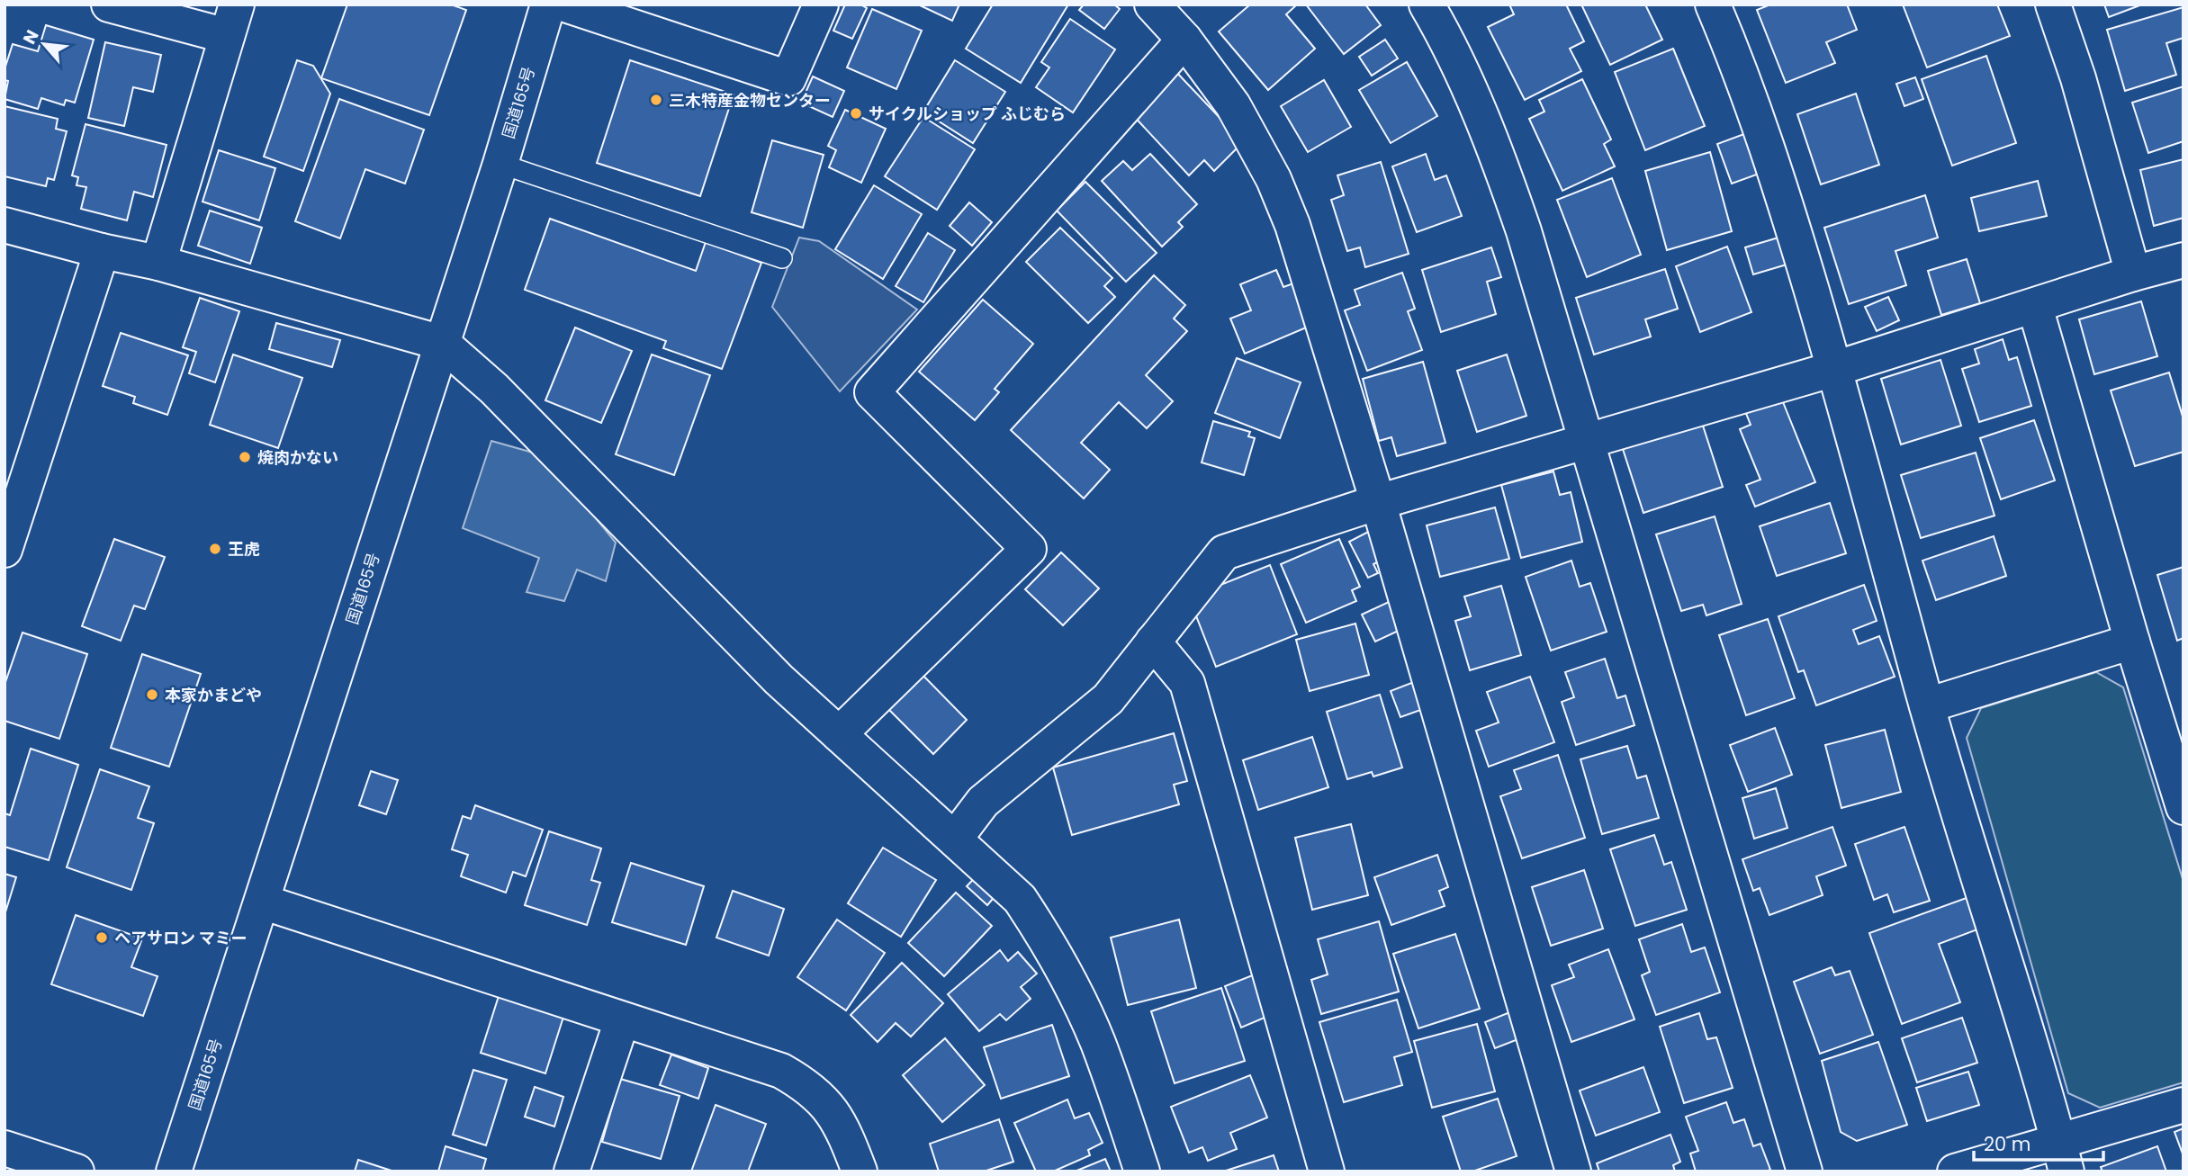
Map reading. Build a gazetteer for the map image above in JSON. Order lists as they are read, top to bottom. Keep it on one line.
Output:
{"streets":{"main road":["国道165号"]},"places":["三木特産金物センター","サイクルショップ ふじむら","焼肉かない","王虎","本家かまどや","ヘアサロン マミー"],"scale_bar":"20 m","north":"top left"}
